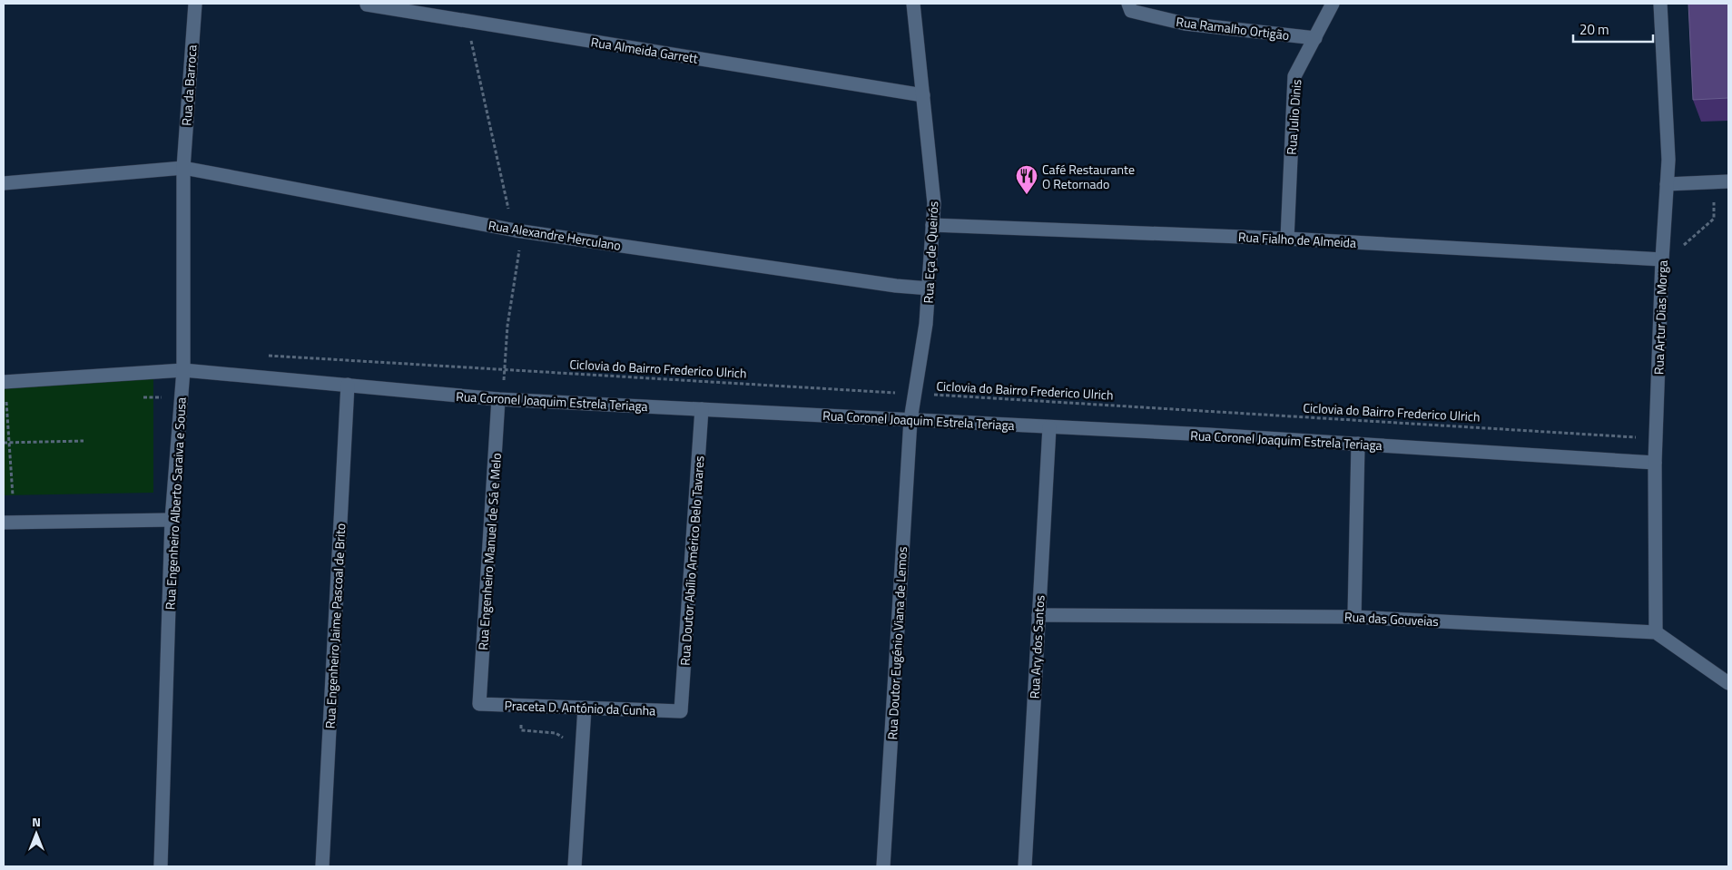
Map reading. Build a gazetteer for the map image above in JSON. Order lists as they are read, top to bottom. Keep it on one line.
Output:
{"streets":{"street":["Rua Ramalho Ortigão","Rua Almeida Garrett","Rua da Barroca","Rua Julio Dinis","Rua Alexandre Herculano","Rua Fialho de Almeida","Rua Eça de Queirós","Rua Artur Dias Morga","Rua Coronel Joaquim Estrela Teriaga","Rua Engenheiro Alberto Saraiva e Sousa","Rua Engenheiro Manuel de Sá e Melo","Rua Doutor Abílio Américo Belo Tavares","Rua das Gouveias","Rua Engenheiro Jaime Pascoal de Brito","Rua Doutor Eugénio Viana de Lemos","Rua Ary dos Santos","Praceta D. António da Cunha"],"path":["Ciclovia do Bairro Frederico Ulrich"]},"crossings":[["Rua Ramalho Ortigão","Rua Julio Dinis"],["Rua Almeida Garrett","Rua Eça de Queirós"],["Rua da Barroca","Rua Alexandre Herculano"],["Rua da Barroca","Rua Engenheiro Alberto Saraiva e Sousa"],["Rua Julio Dinis","Rua Fialho de Almeida"],["Rua Alexandre Herculano","Rua Eça de Queirós"],["Rua Alexandre Herculano","Rua Engenheiro Alberto Saraiva e Sousa"],["Rua Fialho de Almeida","Rua Eça de Queirós"],["Rua Fialho de Almeida","Rua Artur Dias Morga"],["Rua Eça de Queirós","Ciclovia do Bairro Frederico Ulrich"],["Rua Eça de Queirós","Rua Coronel Joaquim Estrela Teriaga"],["Rua Eça de Queirós","Rua Doutor Eugénio Viana de Lemos"],["Rua Artur Dias Morga","Ciclovia do Bairro Frederico Ulrich"],["Rua Artur Dias Morga","Rua Coronel Joaquim Estrela Teriaga"],["Rua Artur Dias Morga","Rua das Gouveias"],["Rua Coronel Joaquim Estrela Teriaga","Rua Engenheiro Alberto Saraiva e Sousa"],["Rua Coronel Joaquim Estrela Teriaga","Rua Engenheiro Manuel de Sá e Melo"],["Rua Coronel Joaquim Estrela Teriaga","Rua Doutor Abílio Américo Belo Tavares"],["Rua Coronel Joaquim Estrela Teriaga","Rua Engenheiro Jaime Pascoal de Brito"],["Rua Coronel Joaquim Estrela Teriaga","Rua Doutor Eugénio Viana de Lemos"],["Rua Coronel Joaquim Estrela Teriaga","Rua Ary dos Santos"],["Rua Engenheiro Manuel de Sá e Melo","Praceta D. António da Cunha"],["Rua Doutor Abílio Américo Belo Tavares","Praceta D. António da Cunha"],["Rua das Gouveias","Rua Ary dos Santos"]],"places":{"restaurant":["Café Restaurante O Retornado"]},"scale_bar":"20 m","north":"top"}
